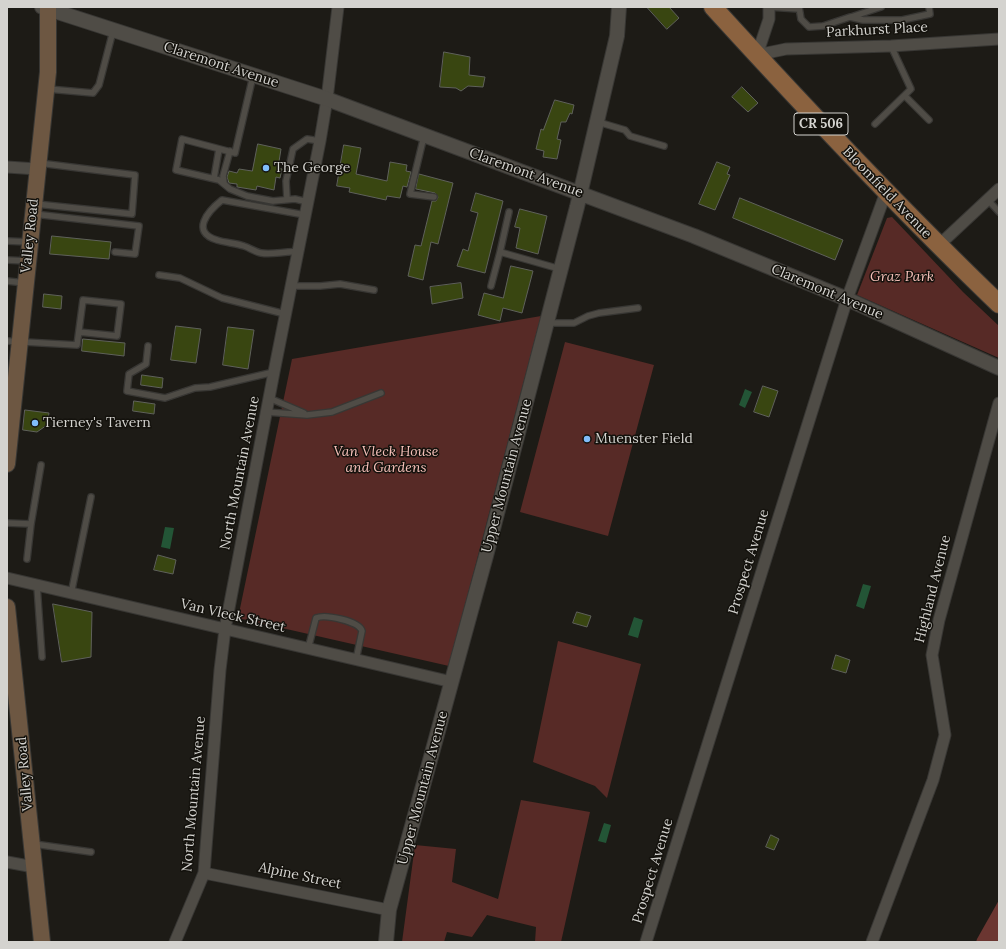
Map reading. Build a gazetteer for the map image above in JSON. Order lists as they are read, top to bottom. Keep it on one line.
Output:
{"streets":{"main road":["CR 506","Bloomfield Avenue","Valley Road"],"street":["Parkhurst Place","Claremont Avenue","North Mountain Avenue","Upper Mountain Avenue","Prospect Avenue","Highland Avenue","Van Vleck Street","Alpine Street"]},"crossings":[["Parkhurst Place","Bloomfield Avenue"],["Claremont Avenue","Valley Road"],["Claremont Avenue","North Mountain Avenue"],["Claremont Avenue","Upper Mountain Avenue"],["Claremont Avenue","Prospect Avenue"],["Bloomfield Avenue","Prospect Avenue"],["North Mountain Avenue","Van Vleck Street"],["North Mountain Avenue","Alpine Street"],["Upper Mountain Avenue","Van Vleck Street"],["Upper Mountain Avenue","Alpine Street"]],"parks":["Graz Park","Van Vleck House and Gardens"],"places":["The George","Tierney's Tavern","Muenster Field"]}
